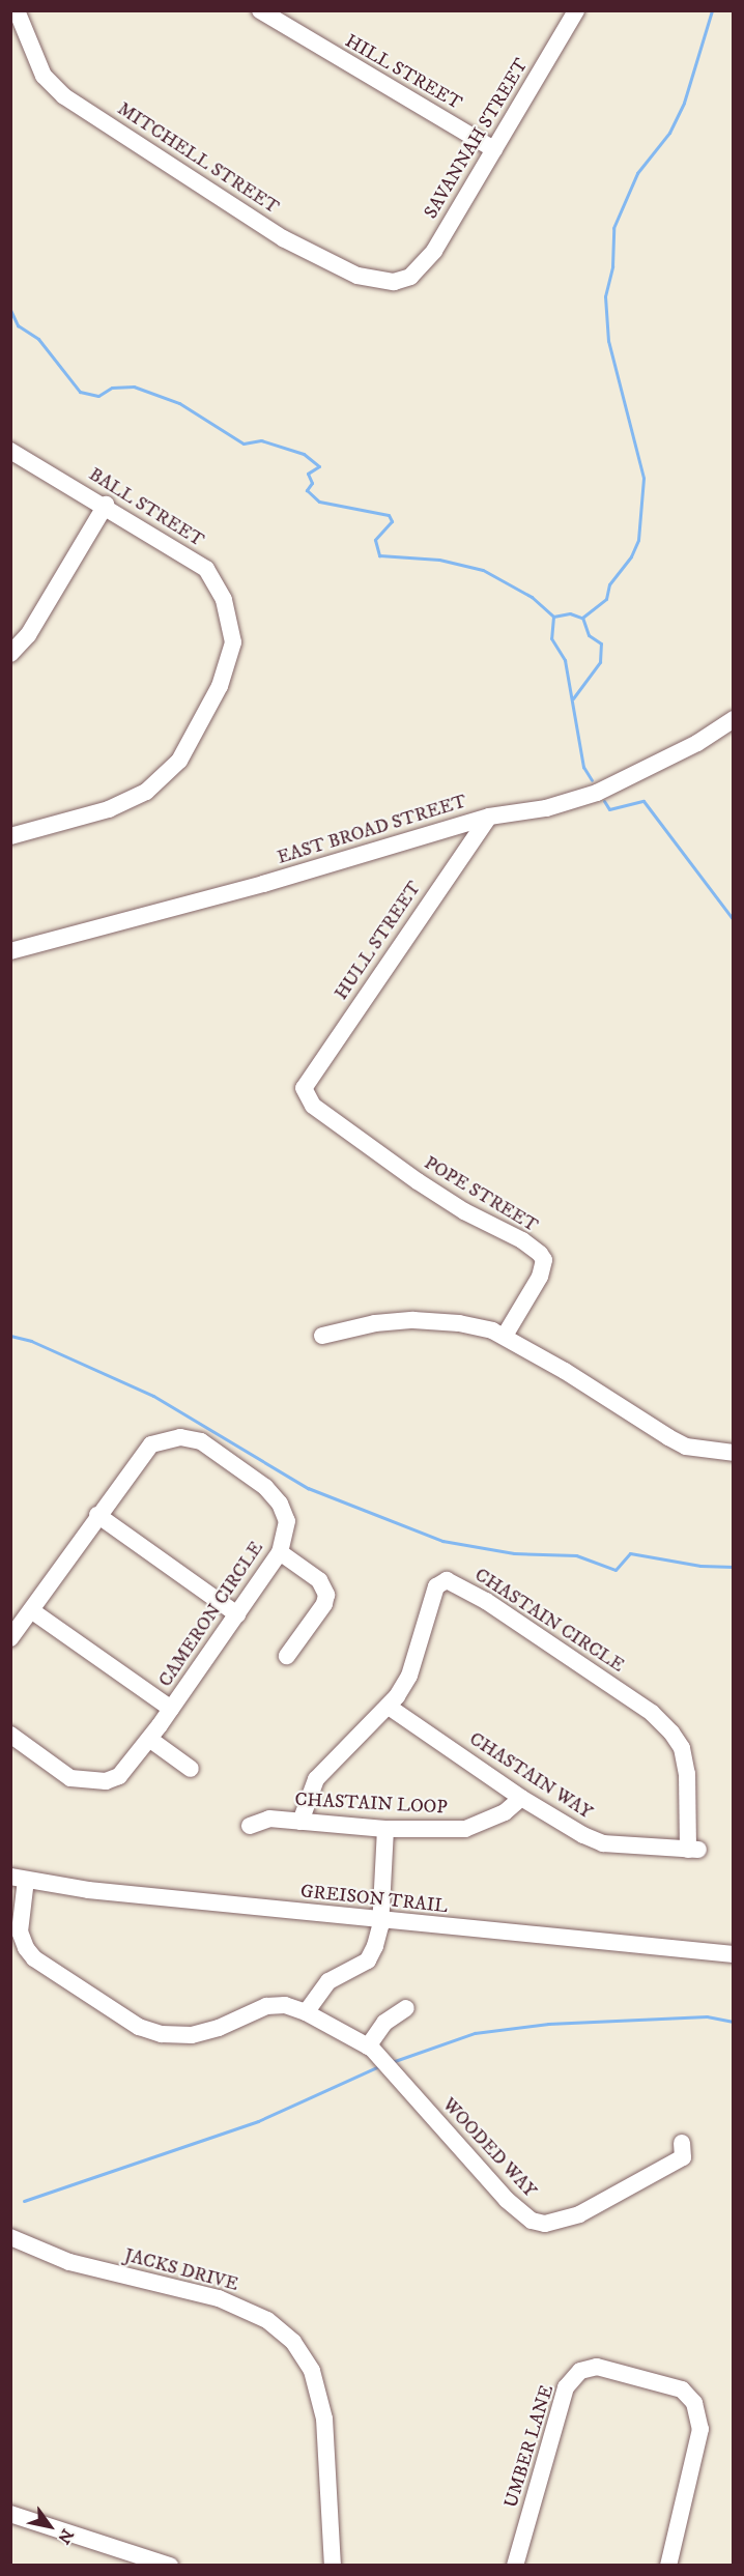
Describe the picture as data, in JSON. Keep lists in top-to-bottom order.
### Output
{
  "streets": {
    "street": [
      "HILL STREET",
      "SAVANNAH STREET",
      "MITCHELL STREET",
      "BALL STREET",
      "EAST BROAD STREET",
      "HULL STREET",
      "POPE STREET",
      "CAMERON CIRCLE",
      "CHASTAIN CIRCLE",
      "CHASTAIN WAY",
      "CHASTAIN LOOP",
      "GREISON TRAIL",
      "WOODED WAY",
      "JACKS DRIVE",
      "UMBER LANE"
    ]
  },
  "crossings": [
    ["HILL STREET", "SAVANNAH STREET"],
    ["SAVANNAH STREET", "MITCHELL STREET"],
    ["EAST BROAD STREET", "HULL STREET"],
    ["HULL STREET", "POPE STREET"],
    ["CHASTAIN CIRCLE", "CHASTAIN WAY"],
    ["CHASTAIN CIRCLE", "CHASTAIN LOOP"],
    ["CHASTAIN WAY", "CHASTAIN LOOP"],
    ["GREISON TRAIL", "WOODED WAY"]
  ],
  "north": "bottom right"
}
